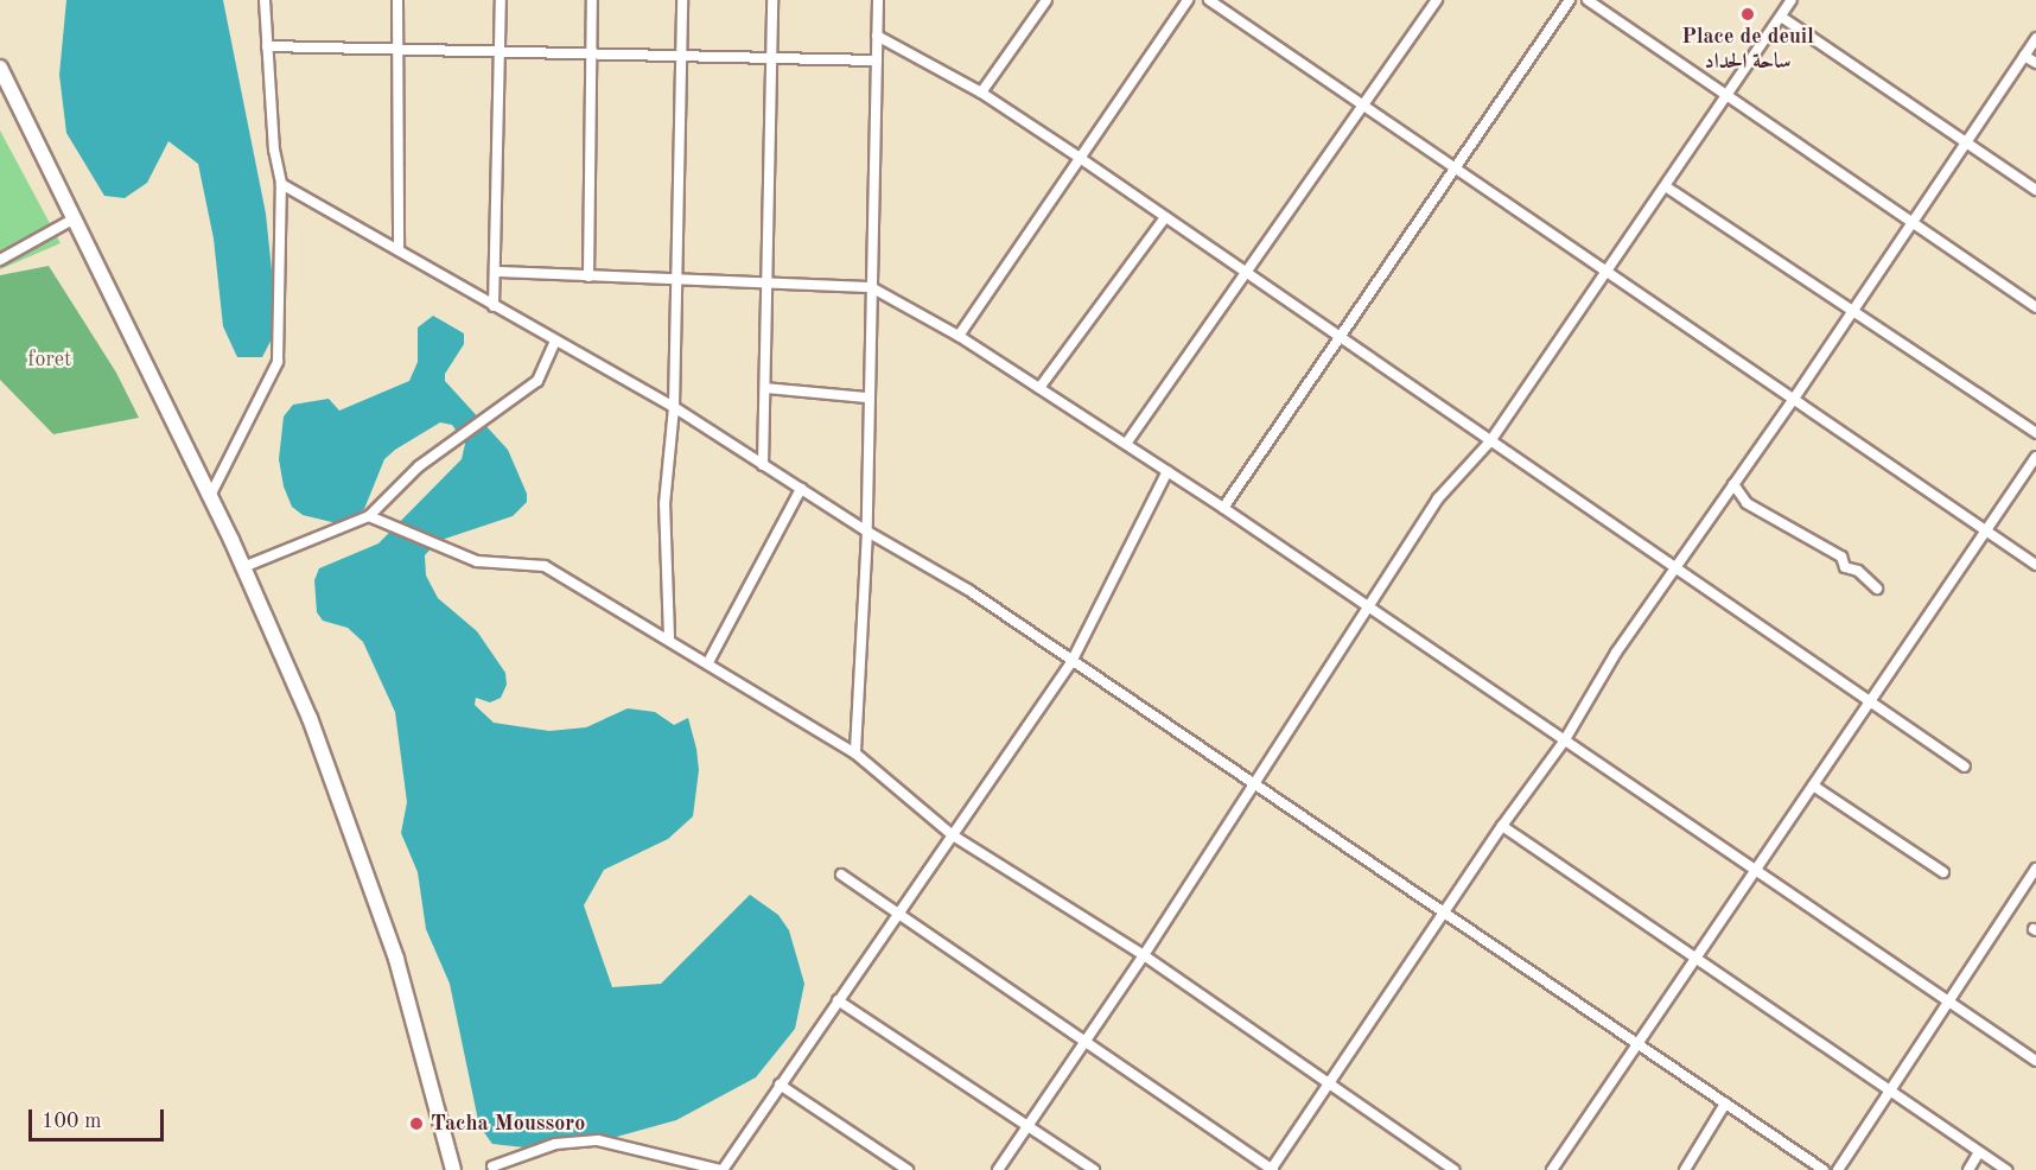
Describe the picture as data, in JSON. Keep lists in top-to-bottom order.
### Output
{
  "parks": ["foret"],
  "places": ["Place de deuil ساحة الحداد", "Tacha Moussoro"],
  "scale_bar": "100 m"
}
